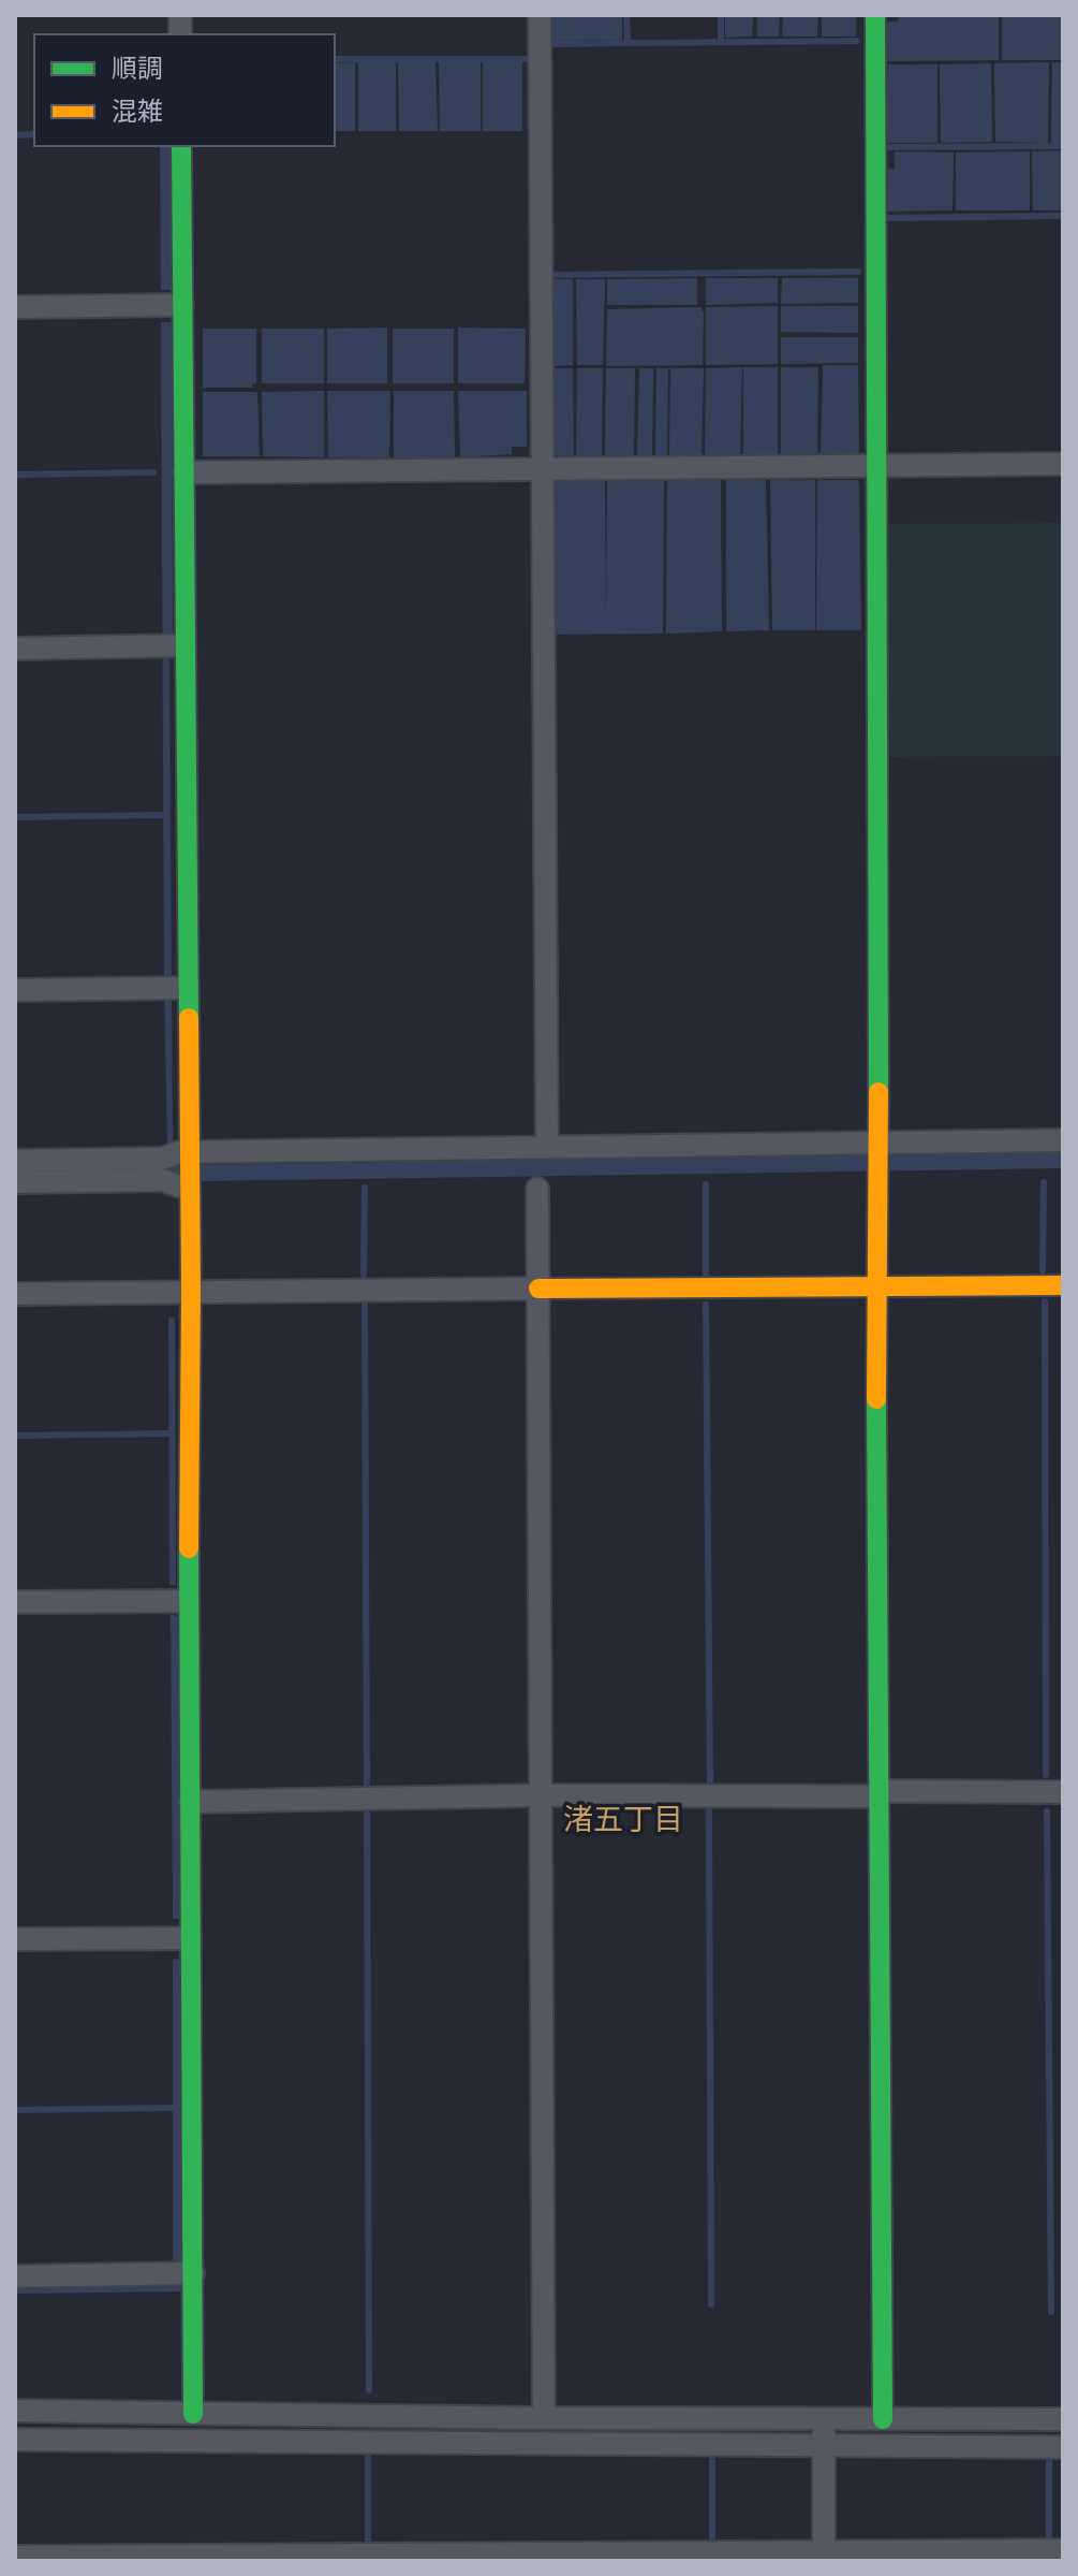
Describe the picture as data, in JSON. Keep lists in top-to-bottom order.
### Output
{
  "districts": ["渚五丁目"],
  "legend": ["順調", "混雑"]
}
